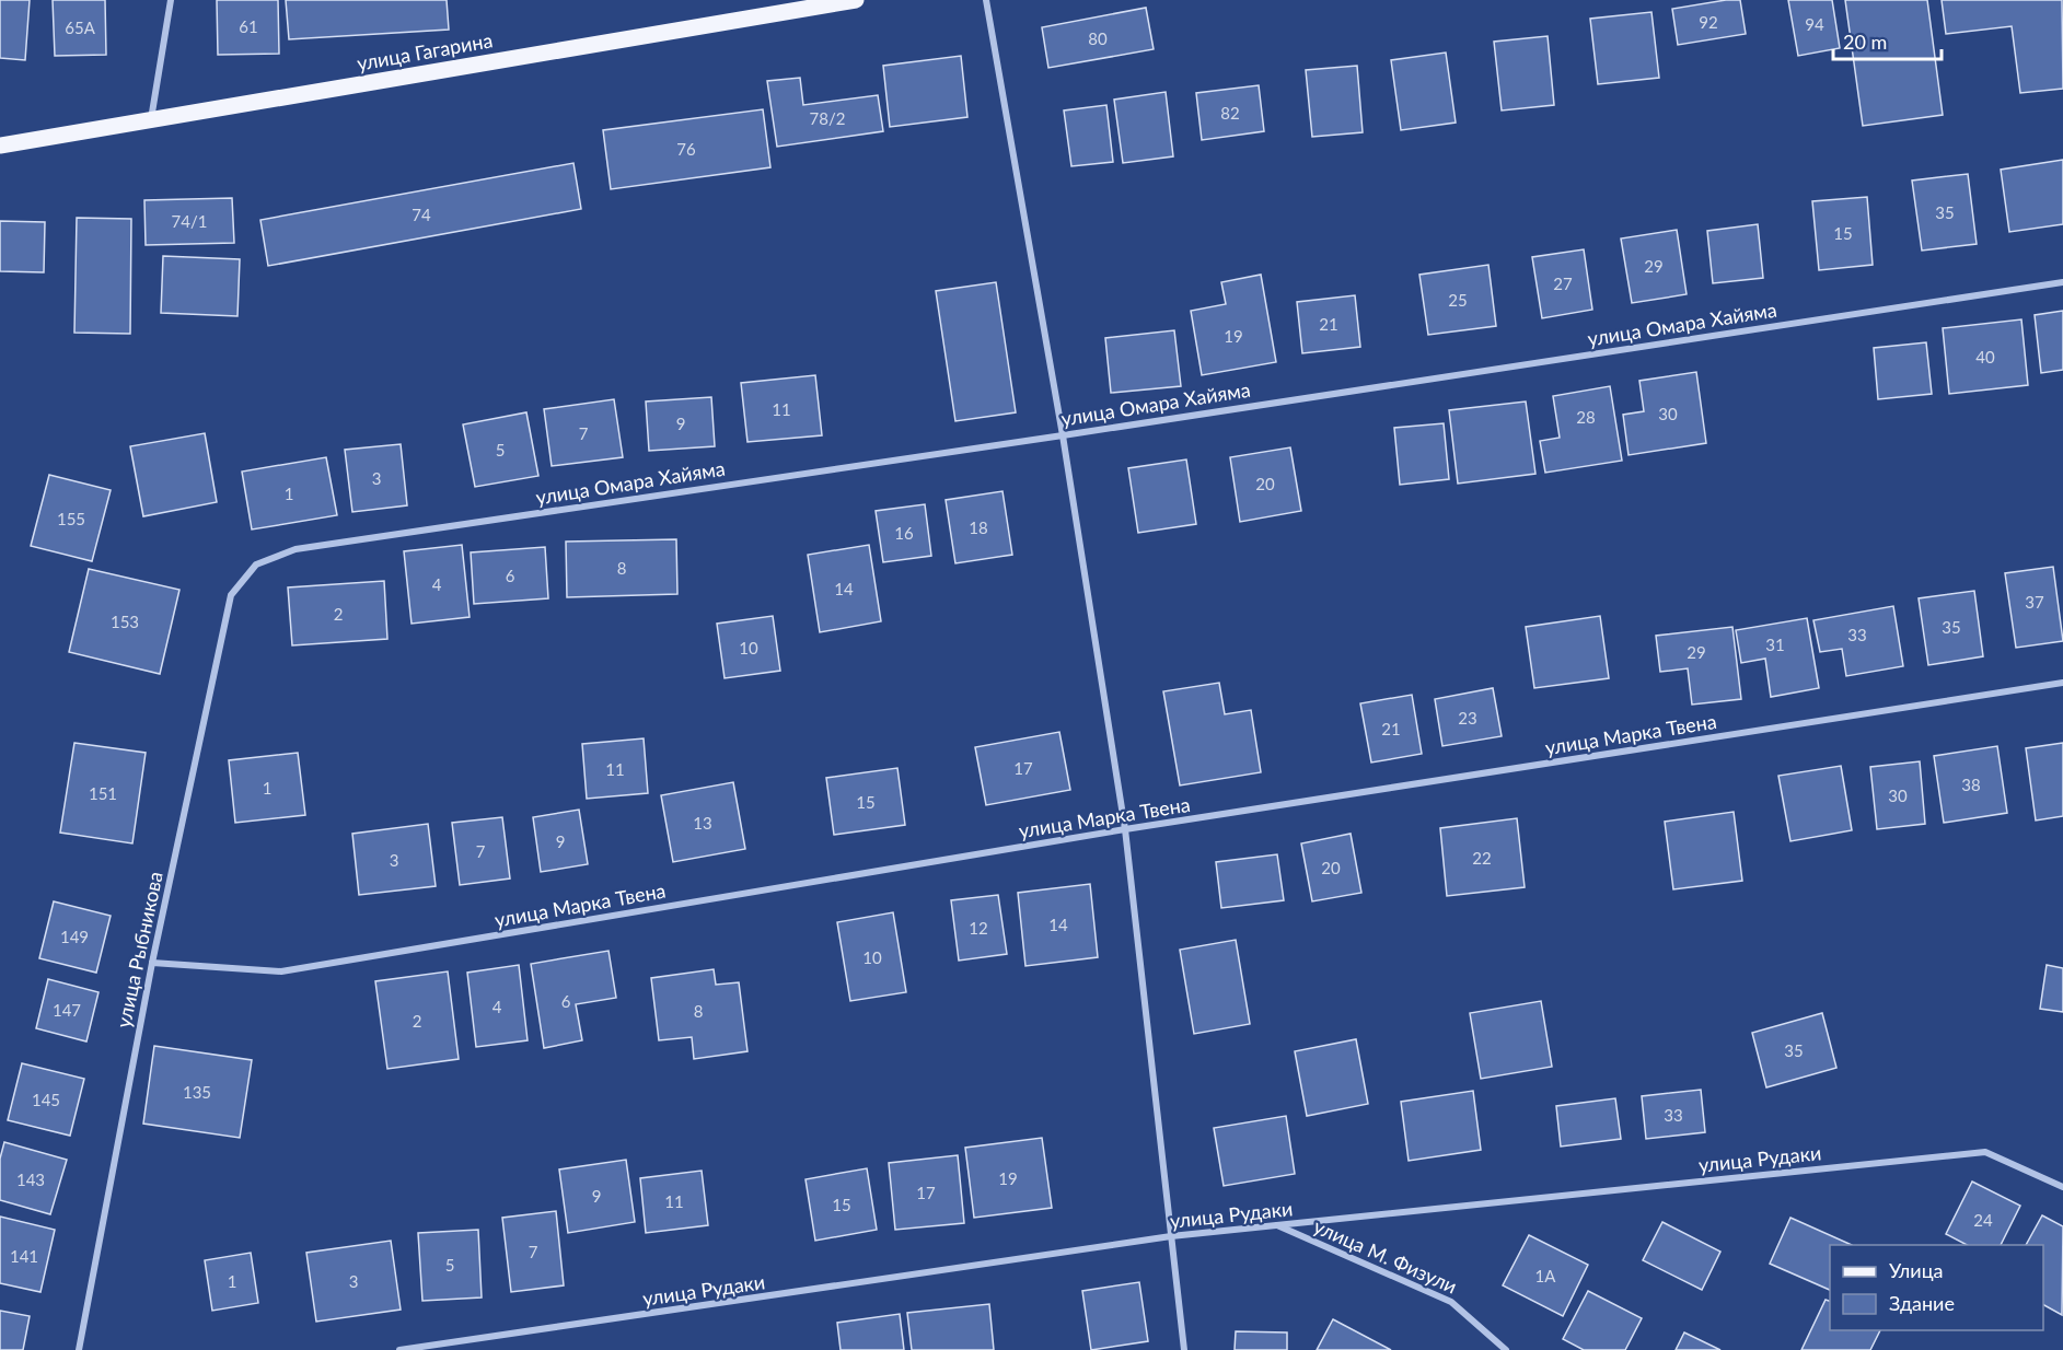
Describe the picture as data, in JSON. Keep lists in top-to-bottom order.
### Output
{
  "streets": {
    "main road": ["улица Гагарина"],
    "street": [
      "улица Омара Хайяма",
      "улица Марка Твена",
      "улица Рыбникова",
      "улица Рудаки",
      "улица М. Физули"
    ]
  },
  "crossings": [
    ["улица Омара Хайяма", "улица Рыбникова"],
    ["улица Марка Твена", "улица Рыбникова"],
    ["улица Рудаки", "улица М. Физули"]
  ],
  "house_numbers": [
    "92",
    "94",
    "61",
    "65А",
    "80",
    "82",
    "78/2",
    "76",
    "35",
    "74",
    "74/1",
    "15",
    "29",
    "27",
    "25",
    "21",
    "19",
    "40",
    "11",
    "30",
    "28",
    "9",
    "7",
    "5",
    "3",
    "20",
    "1",
    "155",
    "18",
    "16",
    "8",
    "6",
    "4",
    "14",
    "37",
    "2",
    "153",
    "35",
    "33",
    "31",
    "10",
    "29",
    "23",
    "21",
    "17",
    "11",
    "38",
    "1",
    "151",
    "30",
    "15",
    "13",
    "9",
    "7",
    "22",
    "3",
    "20",
    "14",
    "12",
    "149",
    "10",
    "6",
    "4",
    "147",
    "8",
    "2",
    "35",
    "135",
    "145",
    "33",
    "19",
    "143",
    "17",
    "9",
    "11",
    "15",
    "24",
    "7",
    "141",
    "5",
    "1А",
    "1",
    "3"
  ],
  "legend": ["Улица", "Здание"],
  "scale_bar": "20 m"
}
